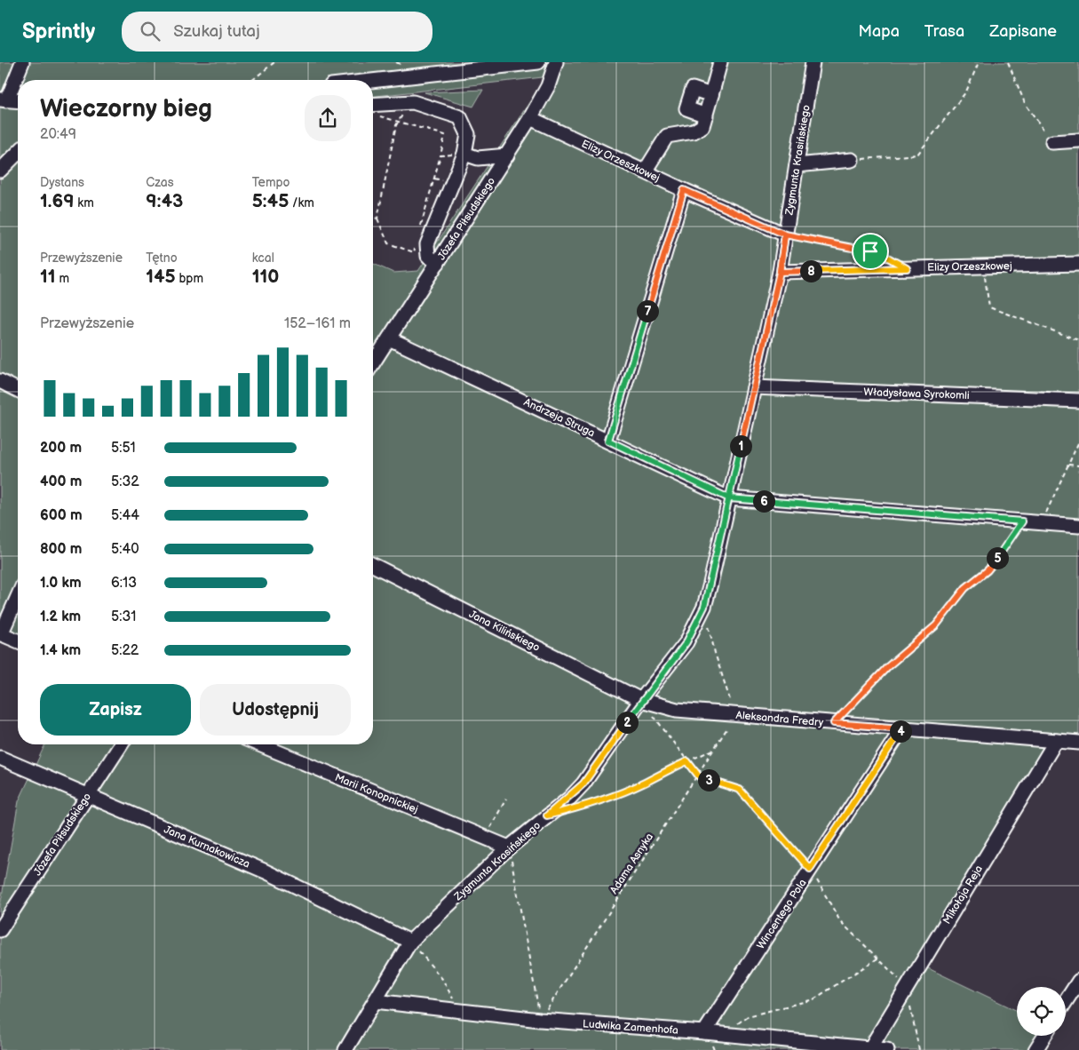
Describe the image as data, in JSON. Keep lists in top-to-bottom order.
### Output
{
  "streets": {
    "street": [
      "Zygmunta Krasińskiego",
      "Elizy Orzeszkowej",
      "Józefa Piłsudskiego",
      "Władysława Syrokomli",
      "Andrzeja Struga",
      "Jana Kilińskiego",
      "Aleksandra Fredry",
      "Marii Konopnickiej",
      "Jana Kurnakowicza",
      "Mikołaja Reja",
      "Wincentego Pola",
      "Ludwika Zamenhofa"
    ],
    "path": ["Adama Asnyka"]
  },
  "crossings": [
    ["Zygmunta Krasińskiego", "Elizy Orzeszkowej"],
    ["Zygmunta Krasińskiego", "Władysława Syrokomli"],
    ["Zygmunta Krasińskiego", "Andrzeja Struga"],
    ["Zygmunta Krasińskiego", "Jana Kilińskiego"],
    ["Zygmunta Krasińskiego", "Aleksandra Fredry"],
    ["Zygmunta Krasińskiego", "Marii Konopnickiej"],
    ["Zygmunta Krasińskiego", "Jana Kurnakowicza"],
    ["Zygmunta Krasińskiego", "Ludwika Zamenhofa"],
    ["Elizy Orzeszkowej", "Józefa Piłsudskiego"],
    ["Józefa Piłsudskiego", "Andrzeja Struga"],
    ["Józefa Piłsudskiego", "Jana Kurnakowicza"],
    ["Jana Kilińskiego", "Aleksandra Fredry"],
    ["Aleksandra Fredry", "Adama Asnyka"],
    ["Aleksandra Fredry", "Mikołaja Reja"],
    ["Aleksandra Fredry", "Wincentego Pola"],
    ["Adama Asnyka", "Ludwika Zamenhofa"],
    ["Mikołaja Reja", "Ludwika Zamenhofa"],
    ["Wincentego Pola", "Ludwika Zamenhofa"]
  ],
  "page": {
    "header": "Sprintly",
    "search": "Szukaj tutaj",
    "nav": ["Mapa", "Trasa", "Zapisane"],
    "heading": ["Wieczorny bieg", "20:49"],
    "stats": [
      ["Dystans", "1.69 km"],
      ["Czas", "9:43"],
      ["Tempo", "5:45 /km"],
      ["Przewyższenie", "11 m"],
      ["Tętno", "145 bpm"],
      ["kcal", "110"]
    ],
    "pins": [
      "8",
      "7",
      "1",
      "6",
      "5",
      "2",
      "4",
      "3"
    ],
    "chart": ["Przewyższenie", "152–161 m"],
    "list": [
      {
        "name": "200 m",
        "note": "5:51"
      },
      {
        "name": "400 m",
        "note": "5:32"
      },
      {
        "name": "600 m",
        "note": "5:44"
      },
      {
        "name": "800 m",
        "note": "5:40"
      },
      {
        "name": "1.0 km",
        "note": "6:13"
      },
      {
        "name": "1.2 km",
        "note": "5:31"
      },
      {
        "name": "1.4 km",
        "note": "5:22"
      }
    ],
    "buttons": ["Zapisz", "Udostępnij"]
  }
}
